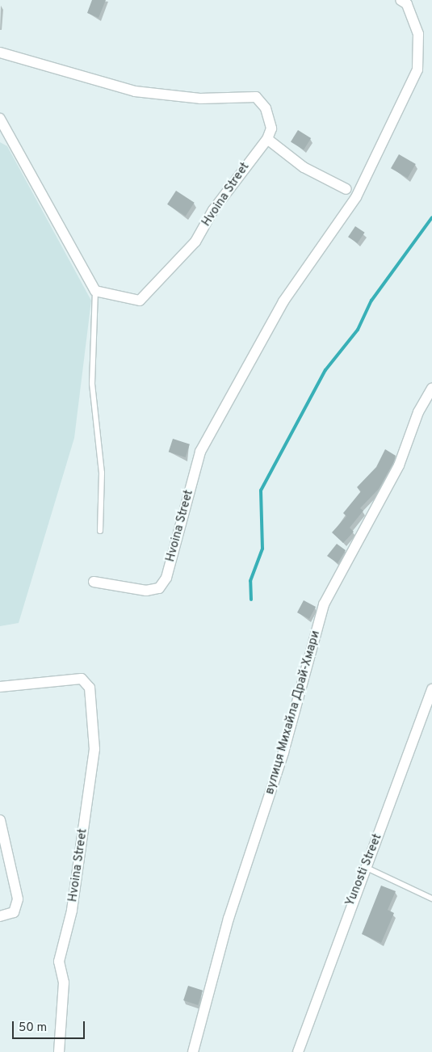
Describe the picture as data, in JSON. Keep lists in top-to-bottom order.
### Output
{
  "streets": {
    "street": ["Hvoina Street", "вулиця Михайла Драй-Хмари", "Yunosti Street"]
  },
  "scale_bar": "50 m"
}
